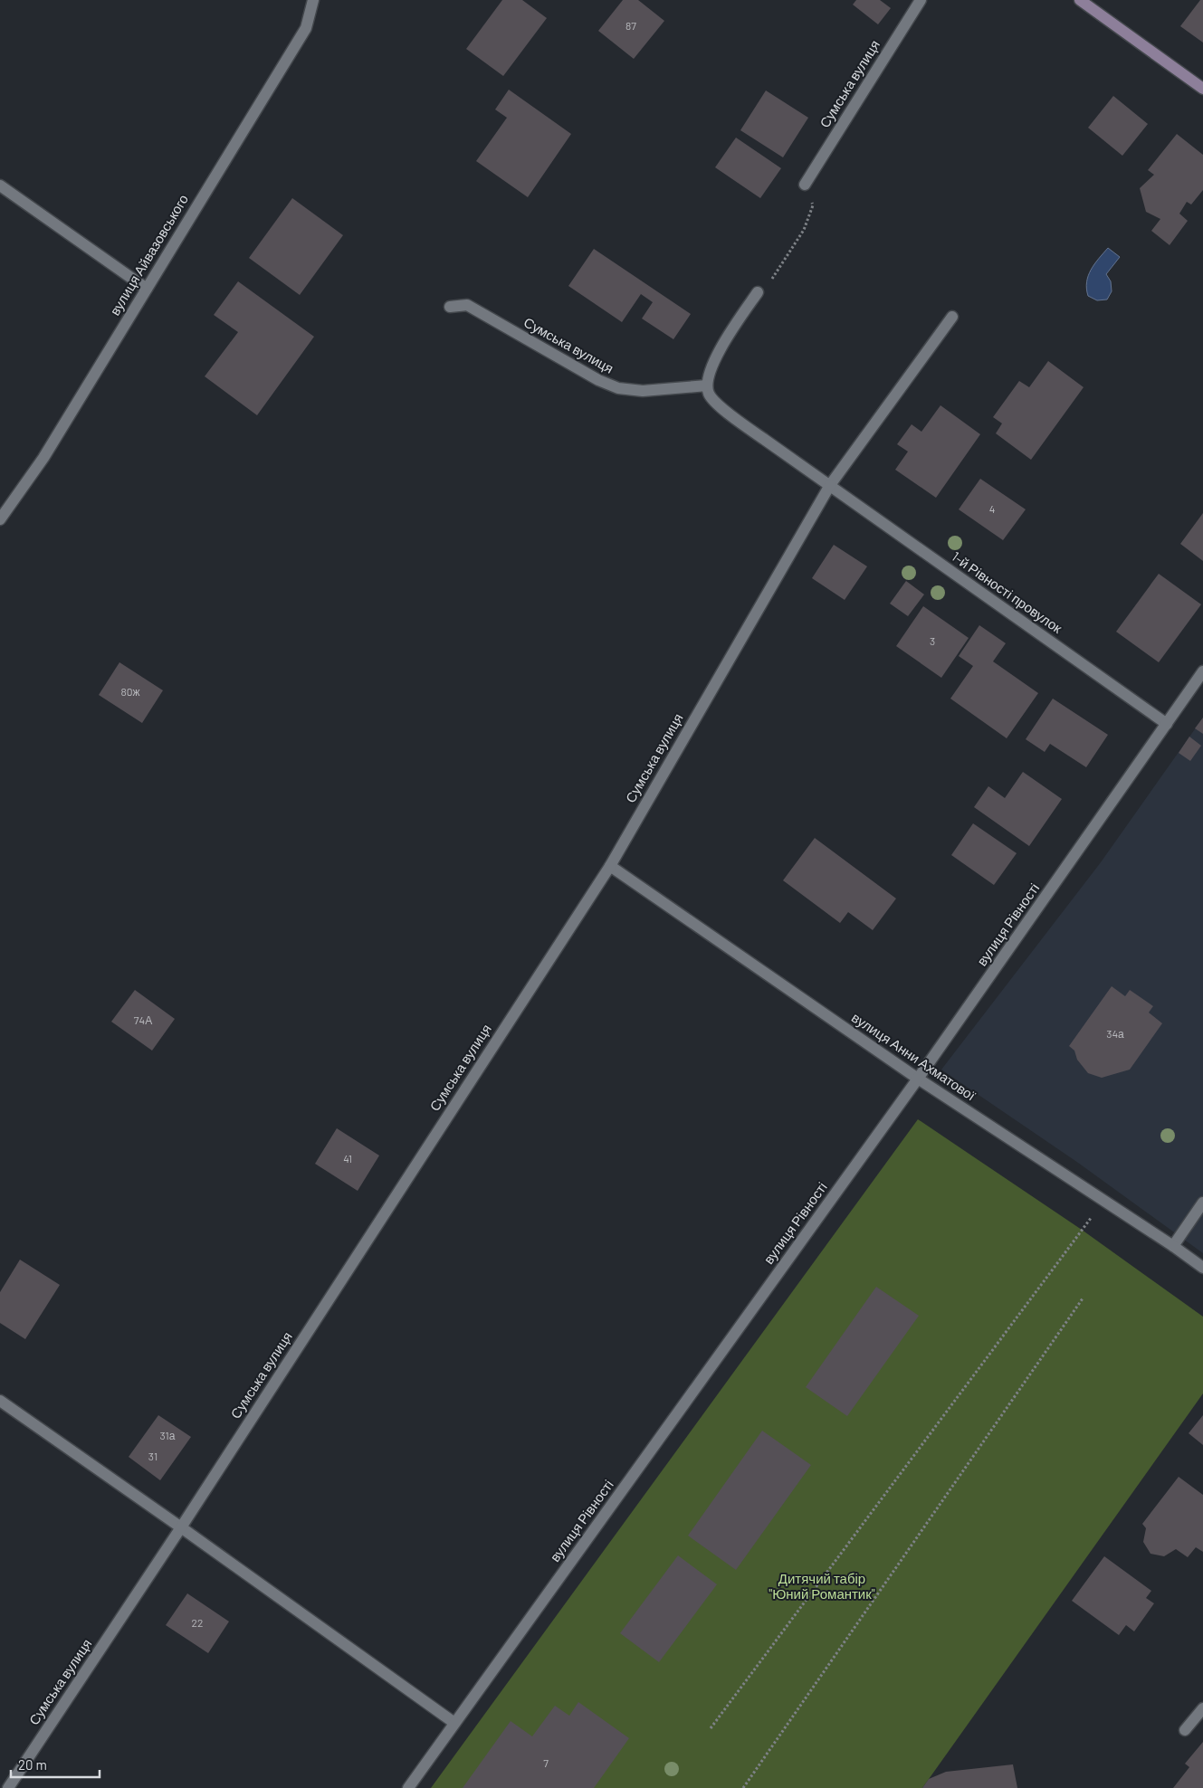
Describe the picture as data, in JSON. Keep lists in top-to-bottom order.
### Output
{
  "streets": {
    "street": [
      "Сумська вулиця",
      "вулиця Айвазовського",
      "1-й Рівності провулок",
      "вулиця Рівності",
      "вулиця Анни Ахматової"
    ]
  },
  "crossings": [
    ["Сумська вулиця", "1-й Рівності провулок"],
    ["Сумська вулиця", "вулиця Анни Ахматової"],
    ["1-й Рівності провулок", "вулиця Рівності"],
    ["вулиця Рівності", "вулиця Анни Ахматової"]
  ],
  "parks": ["Дитячий табір \"Юний Романтик\""],
  "house_numbers": [
    "87",
    "4",
    "3",
    "80ж",
    "74А",
    "34а",
    "41",
    "31а",
    "31",
    "22",
    "7"
  ],
  "scale_bar": "20 m"
}
